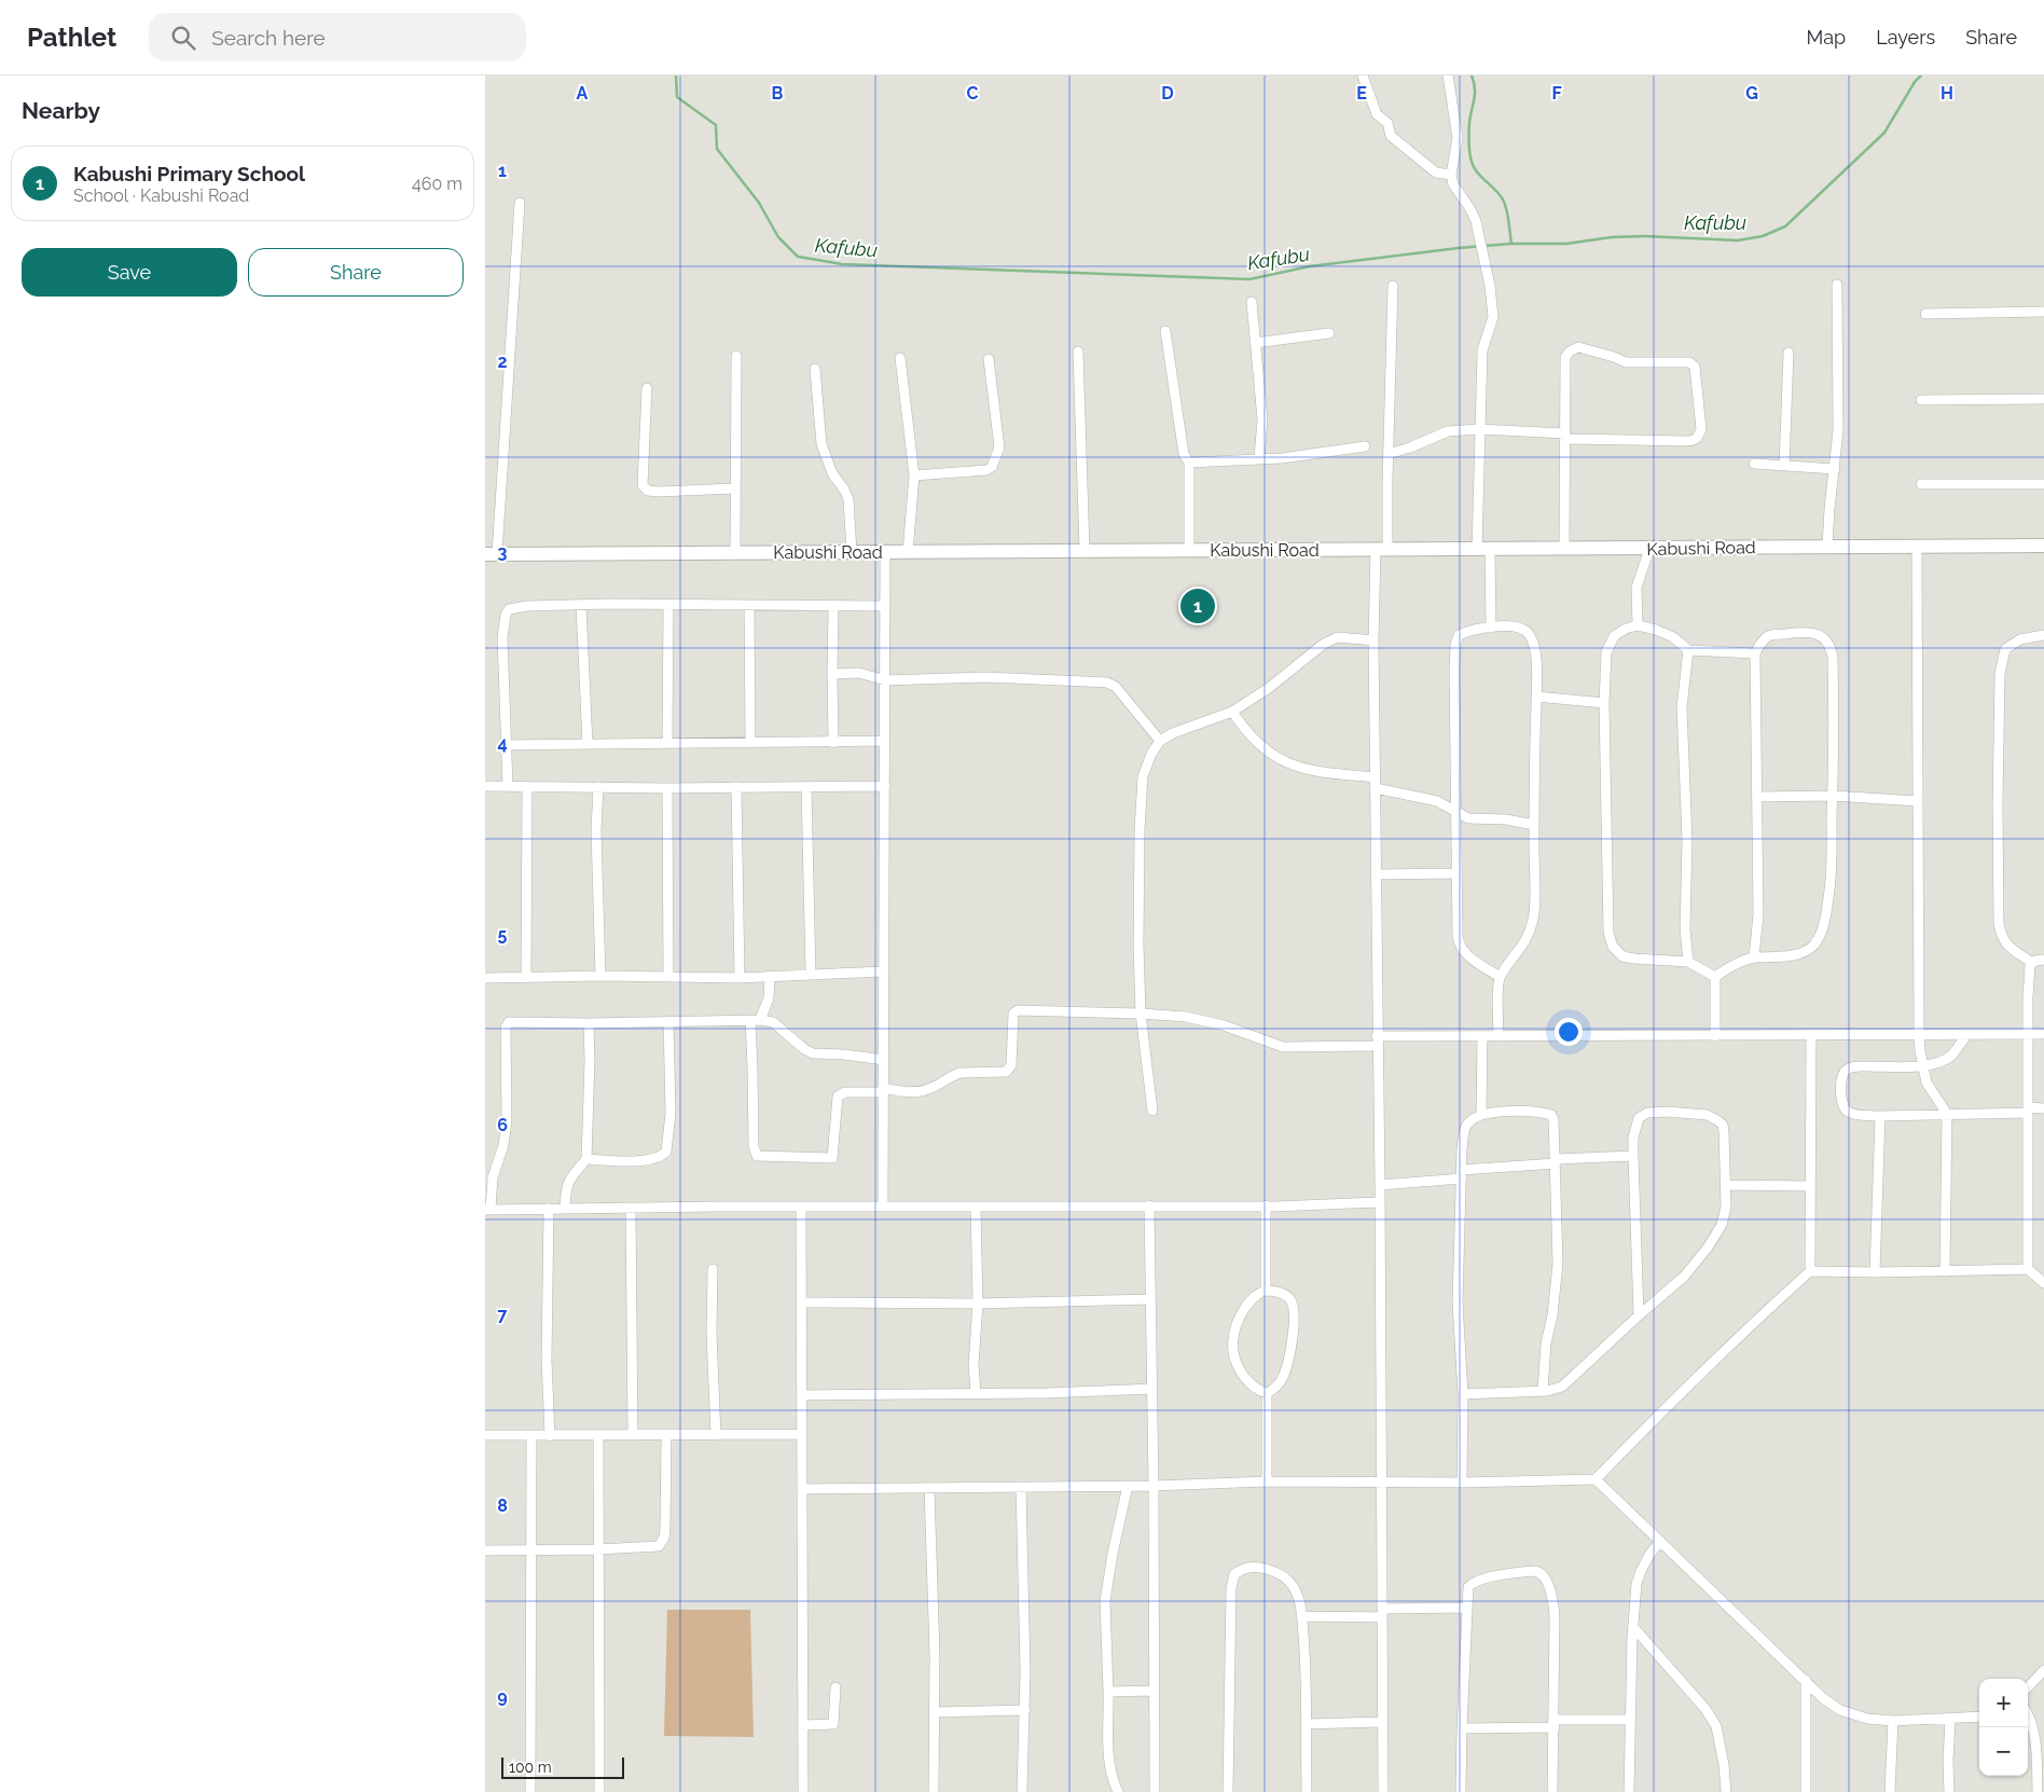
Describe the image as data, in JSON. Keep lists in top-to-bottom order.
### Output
{
  "streets": {
    "main road": ["Kabushi Road"]
  },
  "water": ["Kafubu"],
  "scale_bar": "100 m",
  "page": {
    "header": "Pathlet",
    "search": "Search here",
    "nav": ["Map", "Layers", "Share"],
    "heading": "Nearby",
    "list": [
      {
        "mark": "1",
        "name": "Kabushi Primary School",
        "note": "School · Kabushi Road",
        "value": "460 m"
      }
    ],
    "buttons": ["Save", "Share"],
    "pins": "1",
    "map_buttons": ["+", "−"],
    "scale": "100 m"
  },
  "grid": {
    "columns": [
      "A",
      "B",
      "C",
      "D",
      "E",
      "F",
      "G",
      "H"
    ],
    "rows": [
      "1",
      "2",
      "3",
      "4",
      "5",
      "6",
      "7",
      "8",
      "9"
    ]
  }
}
